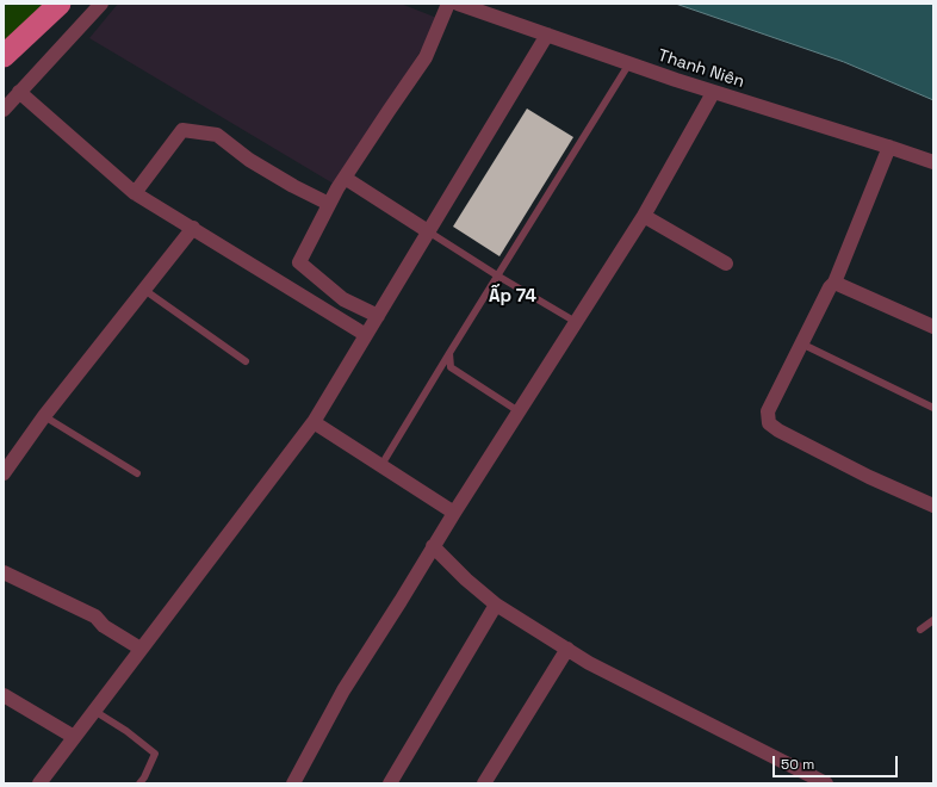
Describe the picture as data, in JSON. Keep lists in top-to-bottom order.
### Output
{
  "streets": {
    "street": ["Thanh Niên"]
  },
  "districts": ["Ấp 74"],
  "scale_bar": "50 m"
}
